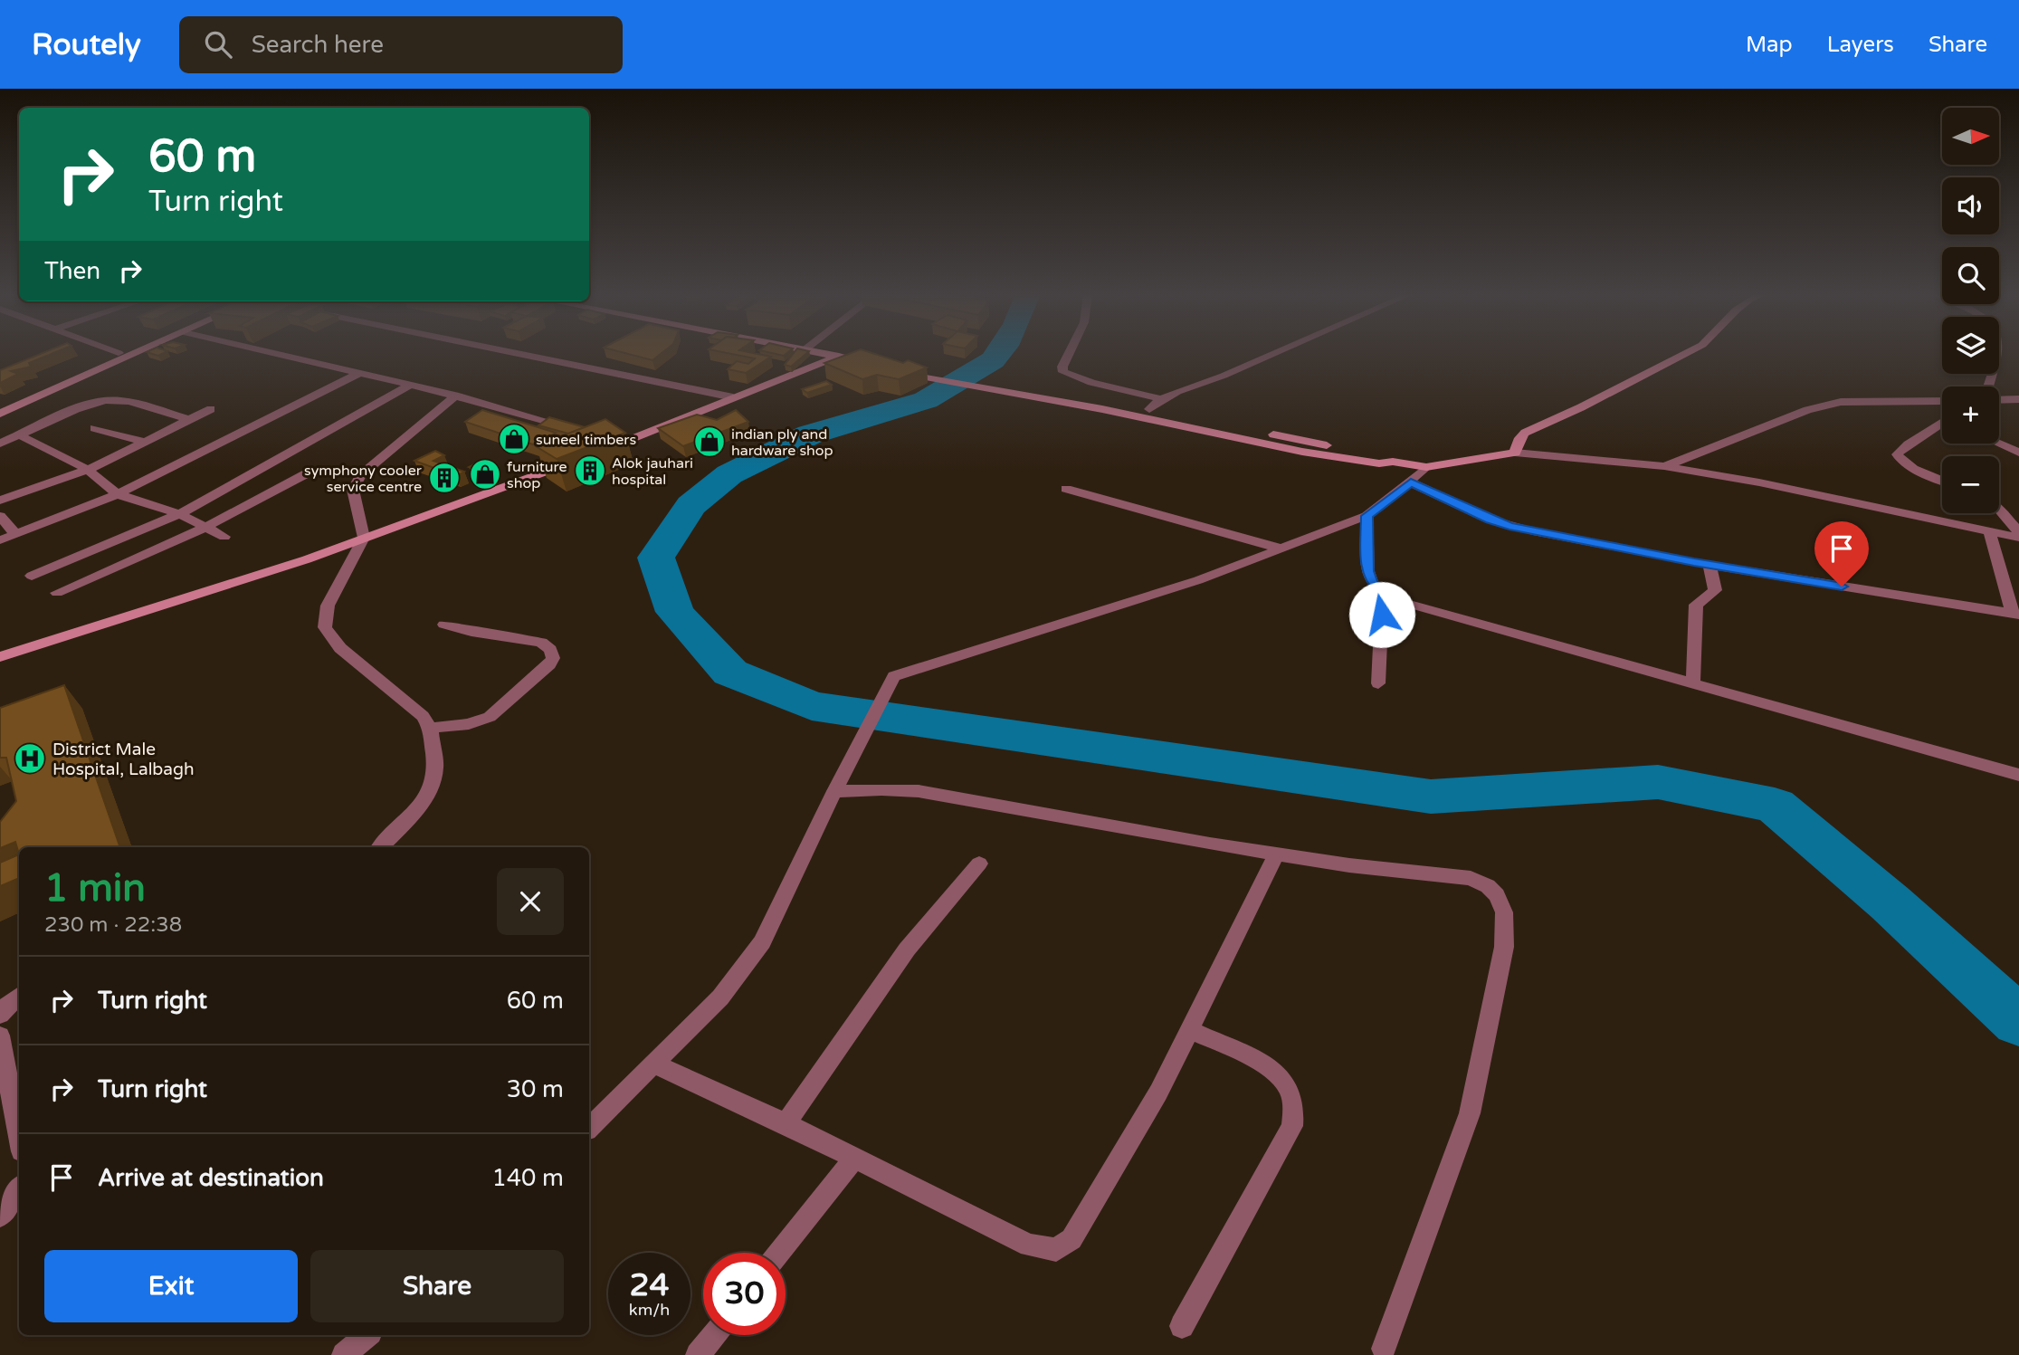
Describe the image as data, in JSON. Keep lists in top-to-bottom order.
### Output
{
  "places": {
    "shop": ["suneel timbers", "indian ply and hardware shop", "furniture shop"],
    "building": ["Alok jauhari hospital", "symphony cooler service centre"],
    "hospital": ["District Male Hospital, Lalbagh"]
  },
  "north": "right",
  "page": {
    "header": "Routely",
    "search": "Search here",
    "nav": ["Map", "Layers", "Share"],
    "map_buttons": ["+", "−"],
    "turn": ["60 m", "Turn right"],
    "then": "Then",
    "heading": ["1 min", "230 m · 22:38"],
    "list": [
      {
        "name": "Turn right",
        "value": "60 m"
      },
      {
        "name": "Turn right",
        "value": "30 m"
      },
      {
        "name": "Arrive at destination",
        "value": "140 m"
      }
    ],
    "buttons": ["Exit", "Share"],
    "speed": "24 km/h",
    "limit": "30"
  }
}
